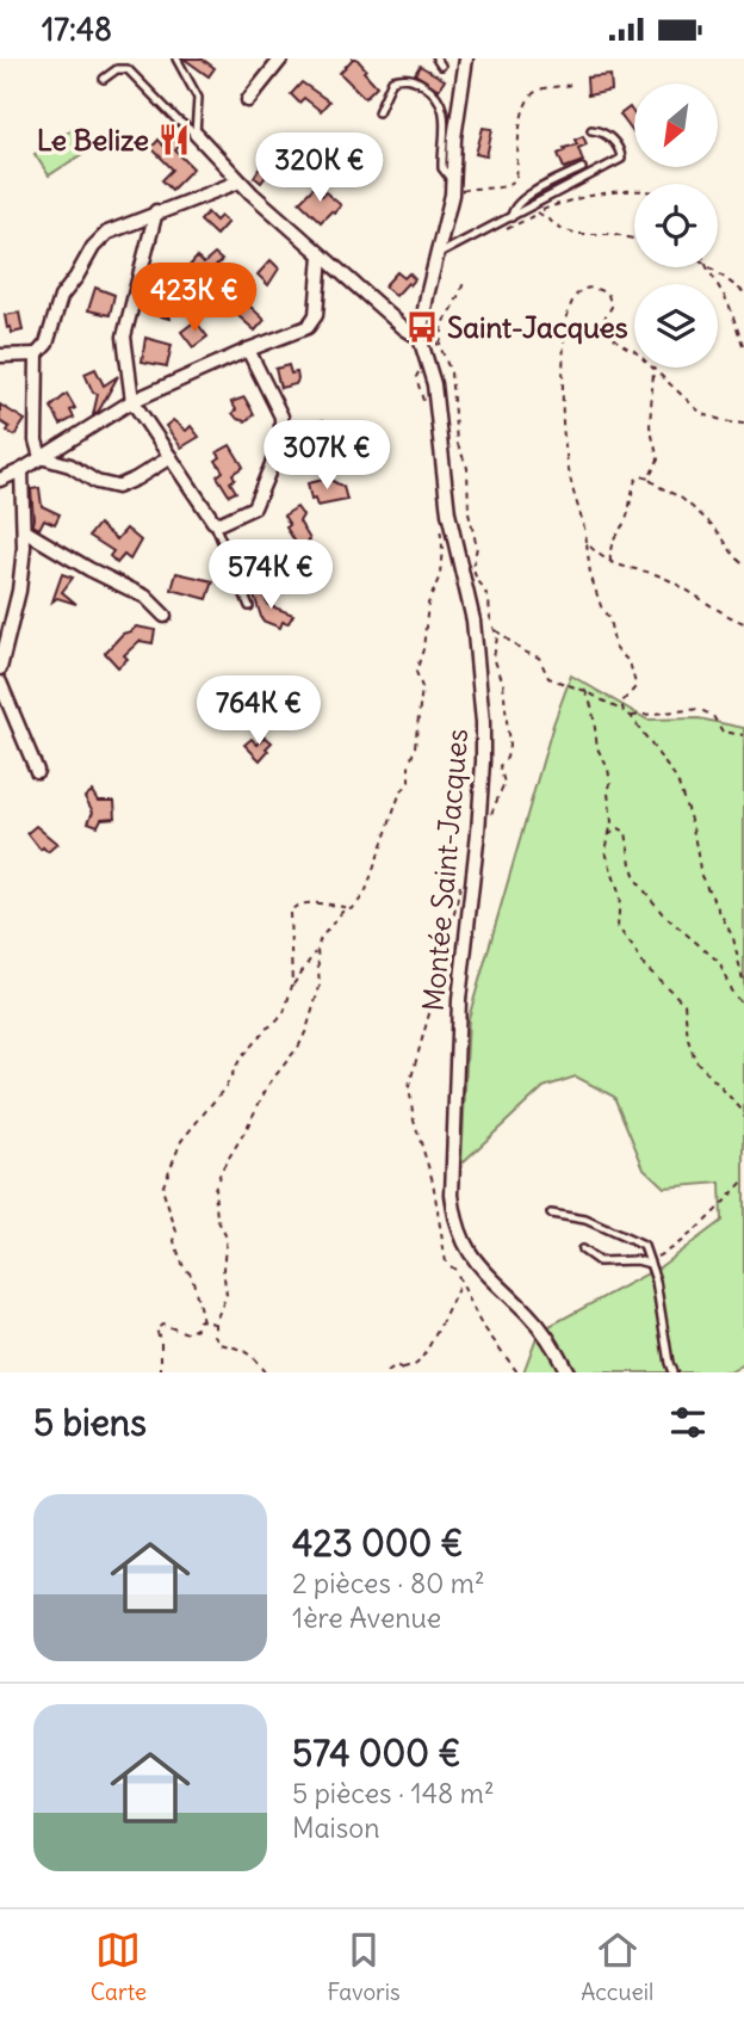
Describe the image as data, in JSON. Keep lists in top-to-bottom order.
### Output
{
  "streets": {
    "street": ["Montée Saint-Jacques"]
  },
  "places": {
    "restaurant": ["Le Belize"],
    "bus stop": ["Saint-Jacques"]
  },
  "north": "bottom left",
  "page": {
    "status": "17:48",
    "price": [
      "320K €",
      "423K €",
      "307K €",
      "574K €",
      "764K €"
    ],
    "heading": "5 biens",
    "list": [
      {
        "name": "423 000 €",
        "note": "2 pièces · 80 m² · 1ère Avenue"
      },
      {
        "name": "574 000 €",
        "note": "5 pièces · 148 m² · Maison"
      }
    ],
    "tabs": ["Carte", "Favoris", "Accueil"]
  }
}
